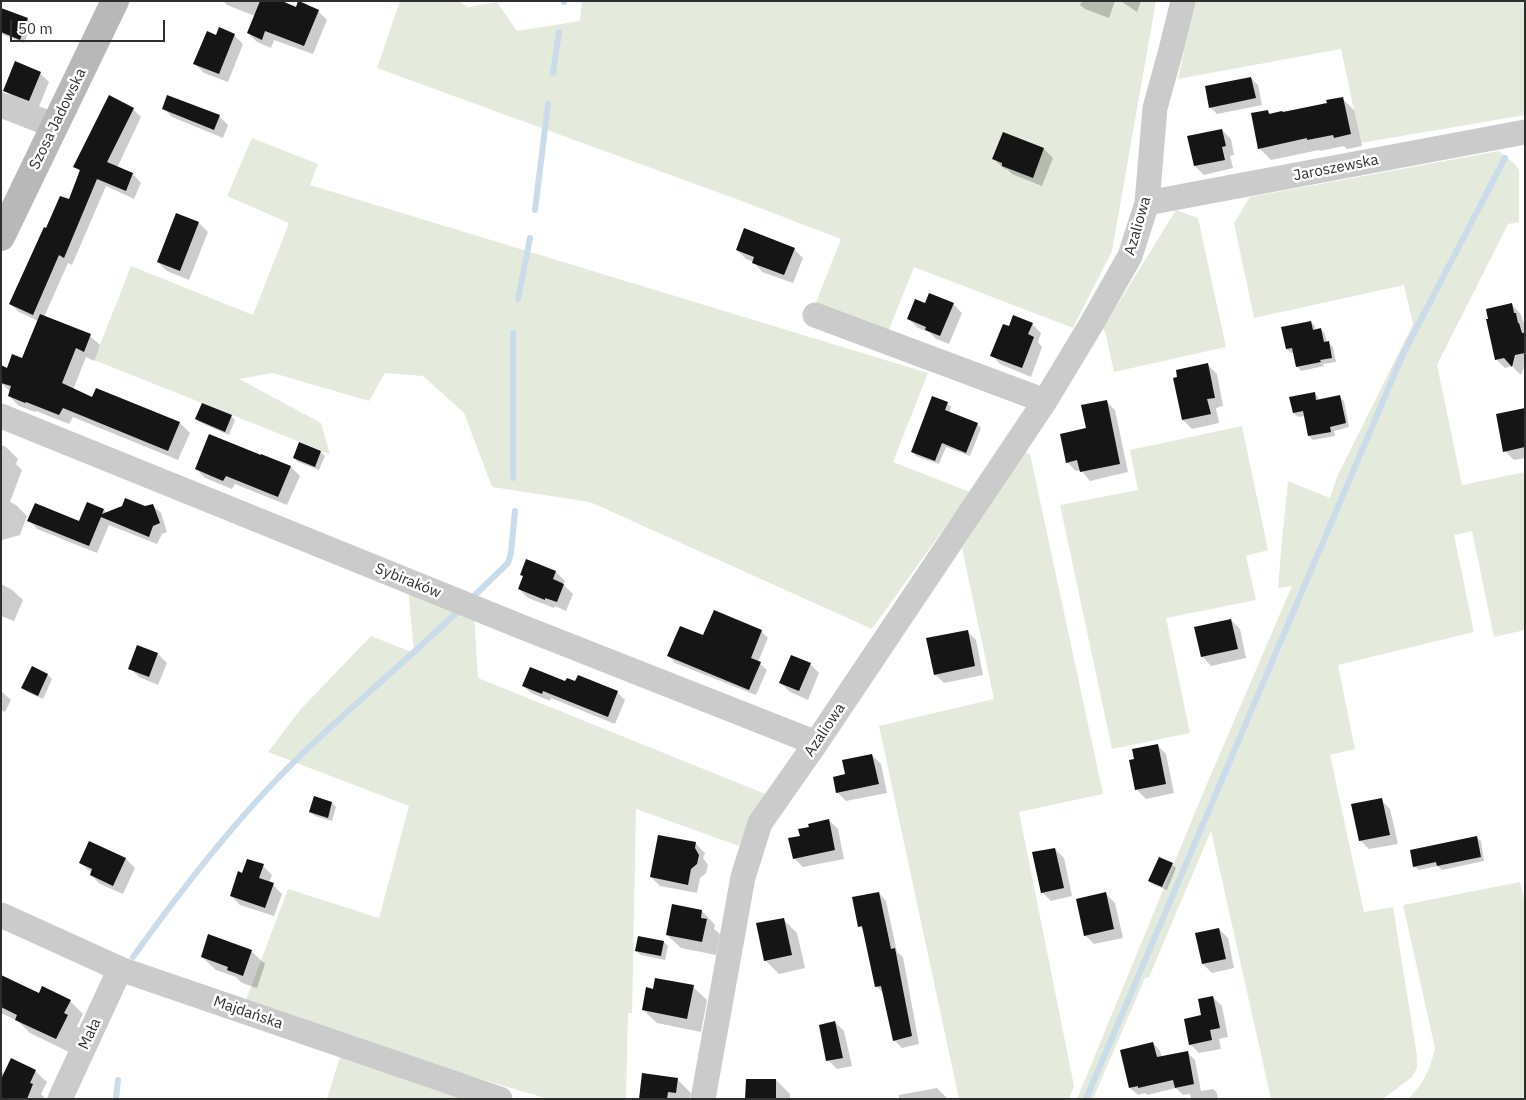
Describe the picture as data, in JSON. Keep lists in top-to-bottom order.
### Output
{
  "streets": {
    "main road": ["Szosa Jadowska"],
    "street": [
      "Jaroszewska",
      "Azaliowa",
      "Sybiraków",
      "Majdańska",
      "Mała"
    ]
  },
  "crossings": [
    ["Jaroszewska", "Azaliowa"],
    ["Azaliowa", "Sybiraków"],
    ["Majdańska", "Mała"]
  ],
  "scale_bar": "50 m"
}
